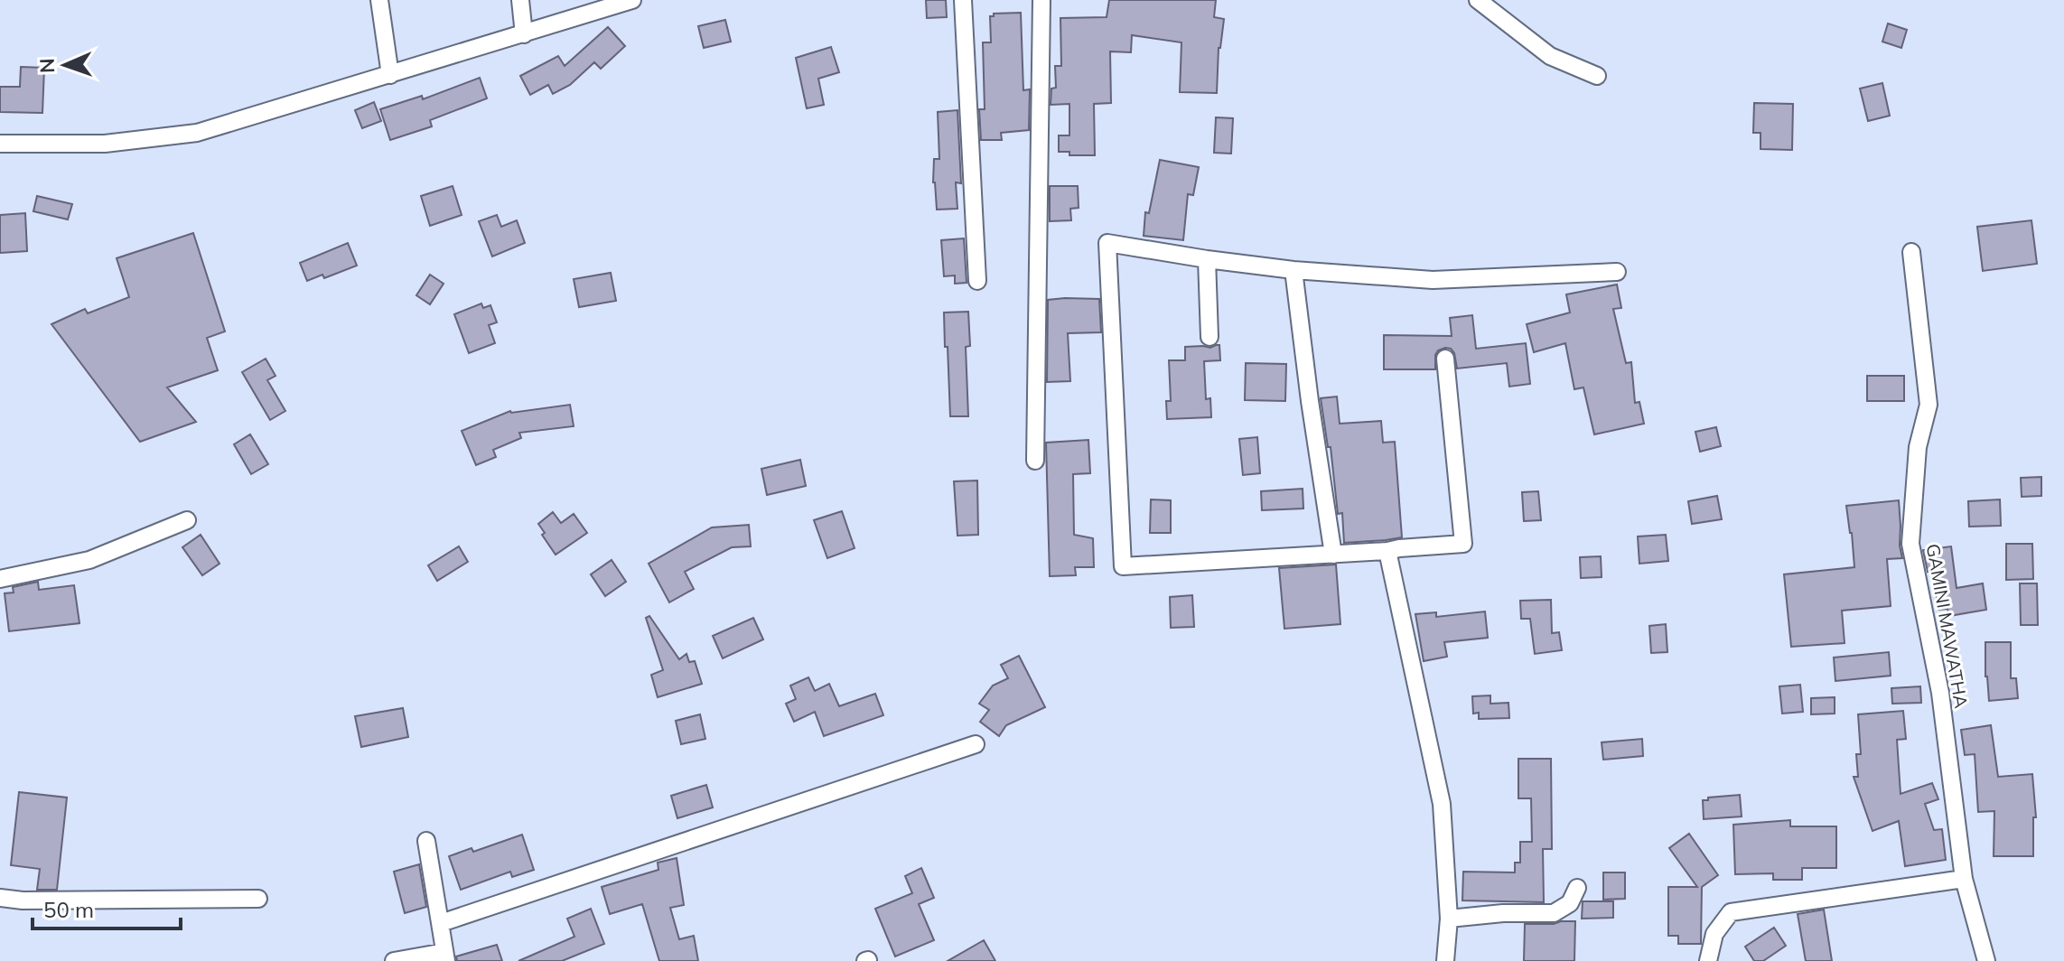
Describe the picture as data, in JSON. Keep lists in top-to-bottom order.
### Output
{
  "streets": {
    "street": ["GAMINI MAWATHA"]
  },
  "scale_bar": "50 m",
  "north": "left"
}
